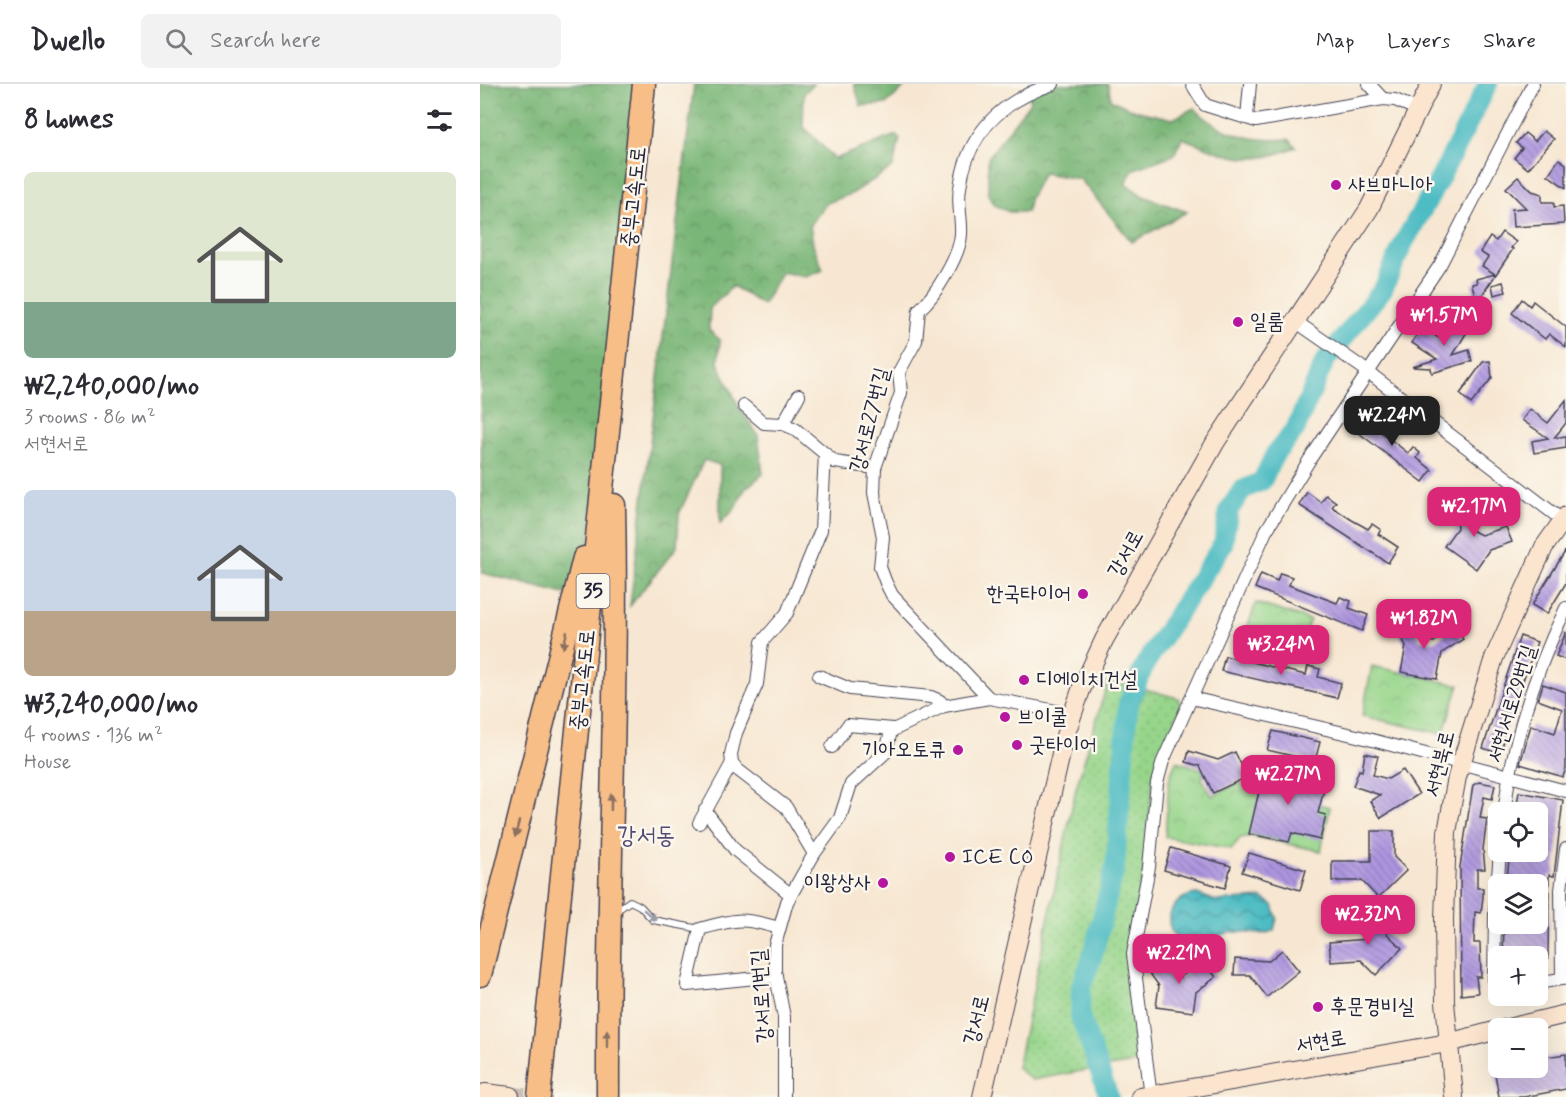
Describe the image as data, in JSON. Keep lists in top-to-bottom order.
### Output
{
  "streets": {
    "highway": ["중부고속도로", "35"],
    "street": [
      "강서로27번길",
      "강서로",
      "서현서로29번길",
      "서현북로",
      "강서로1번길",
      "서현로"
    ]
  },
  "crossings": [
    ["서현북로", "서현로"]
  ],
  "districts": ["강서동"],
  "places": [
    "샤브마니아",
    "일룸",
    "한국타이어",
    "디에이치건설",
    "브이쿨",
    "굿타이어",
    "기아오토큐",
    "ICE CO",
    "이왕상사",
    "후문경비실"
  ],
  "page": {
    "header": "Dwello",
    "search": "Search here",
    "nav": ["Map", "Layers", "Share"],
    "heading": "8 homes",
    "list": [
      {
        "name": "₩2,240,000/mo",
        "note": "3 rooms · 86 m² · 서현서로"
      },
      {
        "name": "₩3,240,000/mo",
        "note": "4 rooms · 136 m² · House"
      }
    ],
    "price": [
      "₩1.57M",
      "₩2.24M",
      "₩2.17M",
      "₩1.82M",
      "₩3.24M",
      "₩2.27M",
      "₩2.32M",
      "₩2.21M"
    ],
    "map_buttons": ["+", "−"]
  }
}
